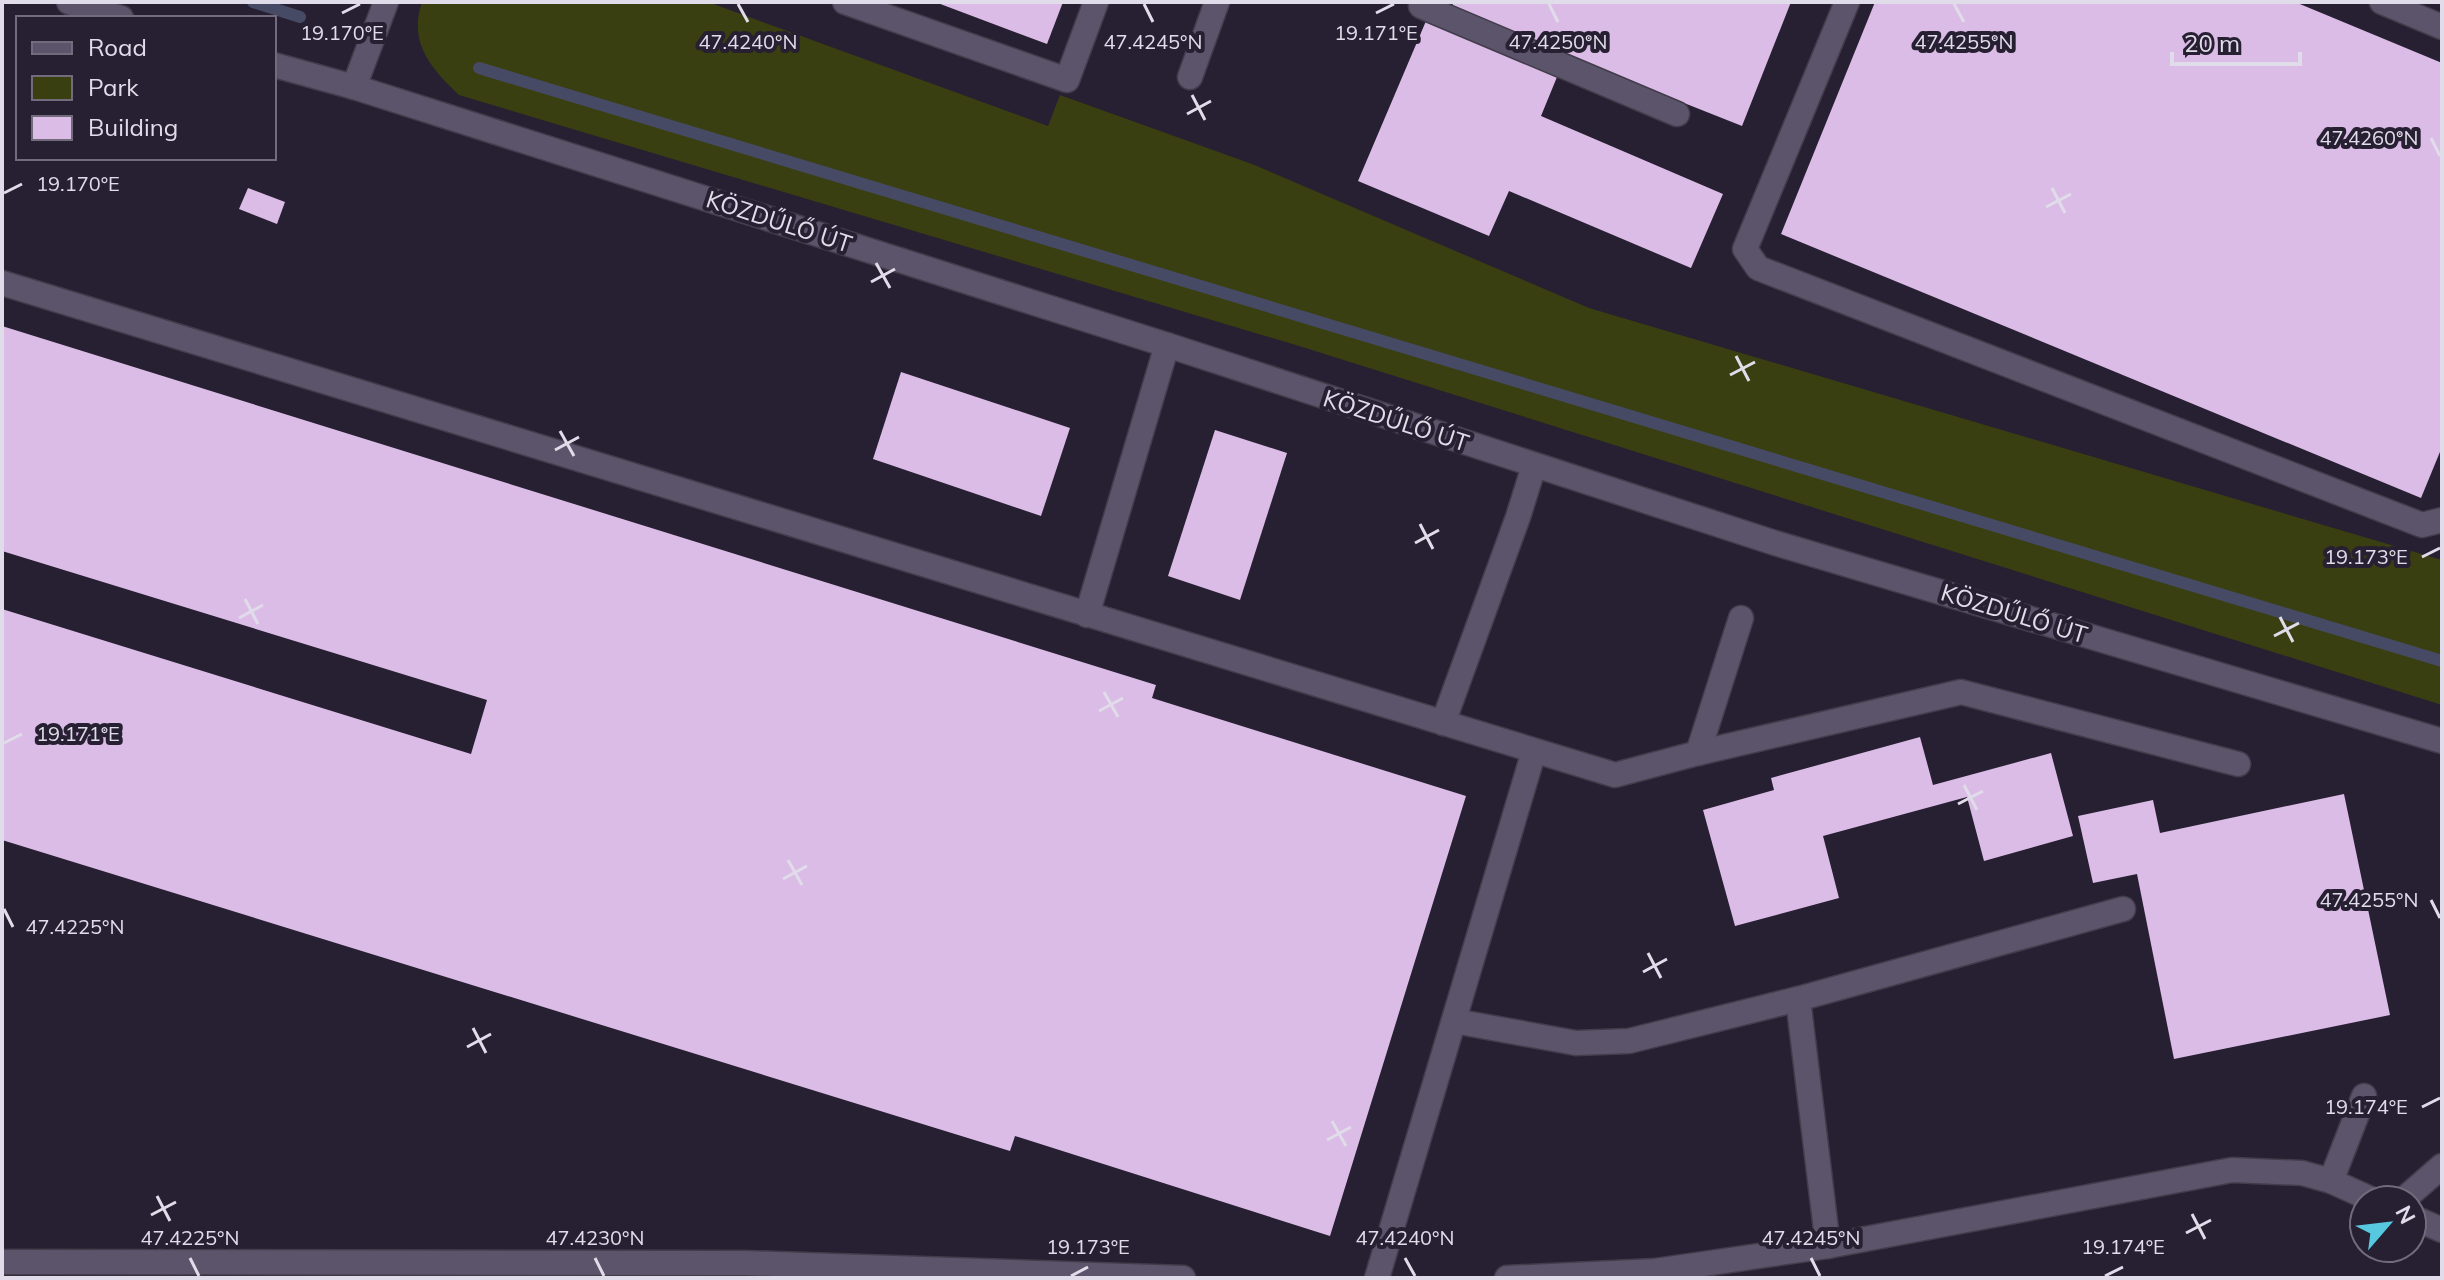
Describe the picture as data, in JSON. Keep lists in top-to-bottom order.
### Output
{
  "streets": {
    "street": ["KÖZDŰLŐ ÚT"]
  },
  "legend": ["Road", "Park", "Building"],
  "scale_bar": "20 m",
  "north": "top right",
  "coordinates": [
    "19.170°E",
    "19.171°E",
    "47.4240°N",
    "47.4245°N",
    "47.4250°N",
    "47.4255°N",
    "47.4260°N",
    "19.173°E",
    "47.4225°N",
    "19.174°E",
    "47.4230°N"
  ]
}
